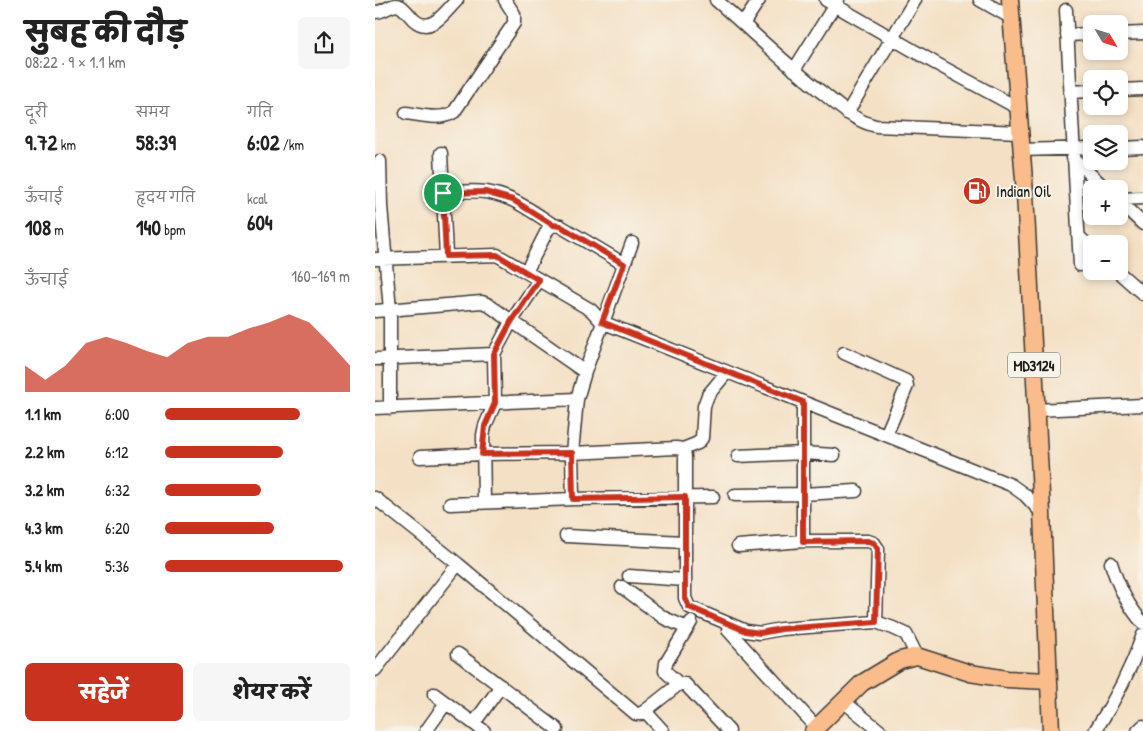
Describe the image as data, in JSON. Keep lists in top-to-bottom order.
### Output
{
  "streets": {
    "main road": ["MD3124"]
  },
  "places": {
    "fuel station": ["Indian Oil"]
  },
  "north": "bottom right",
  "page": {
    "heading": ["सुबह की दौड़", "08:22 · 9 × 1.1 km"],
    "map_buttons": ["+", "−"],
    "stats": [
      ["दूरी", "9.72 km"],
      ["समय", "58:39"],
      ["गति", "6:02 /km"],
      ["ऊँचाई", "108 m"],
      ["हृदय गति", "140 bpm"],
      ["kcal", "604"]
    ],
    "chart": ["ऊँचाई", "160–169 m"],
    "list": [
      {
        "name": "1.1 km",
        "note": "6:00"
      },
      {
        "name": "2.2 km",
        "note": "6:12"
      },
      {
        "name": "3.2 km",
        "note": "6:32"
      },
      {
        "name": "4.3 km",
        "note": "6:20"
      },
      {
        "name": "5.4 km",
        "note": "5:36"
      }
    ],
    "buttons": ["सहेजें", "शेयर करें"]
  }
}
